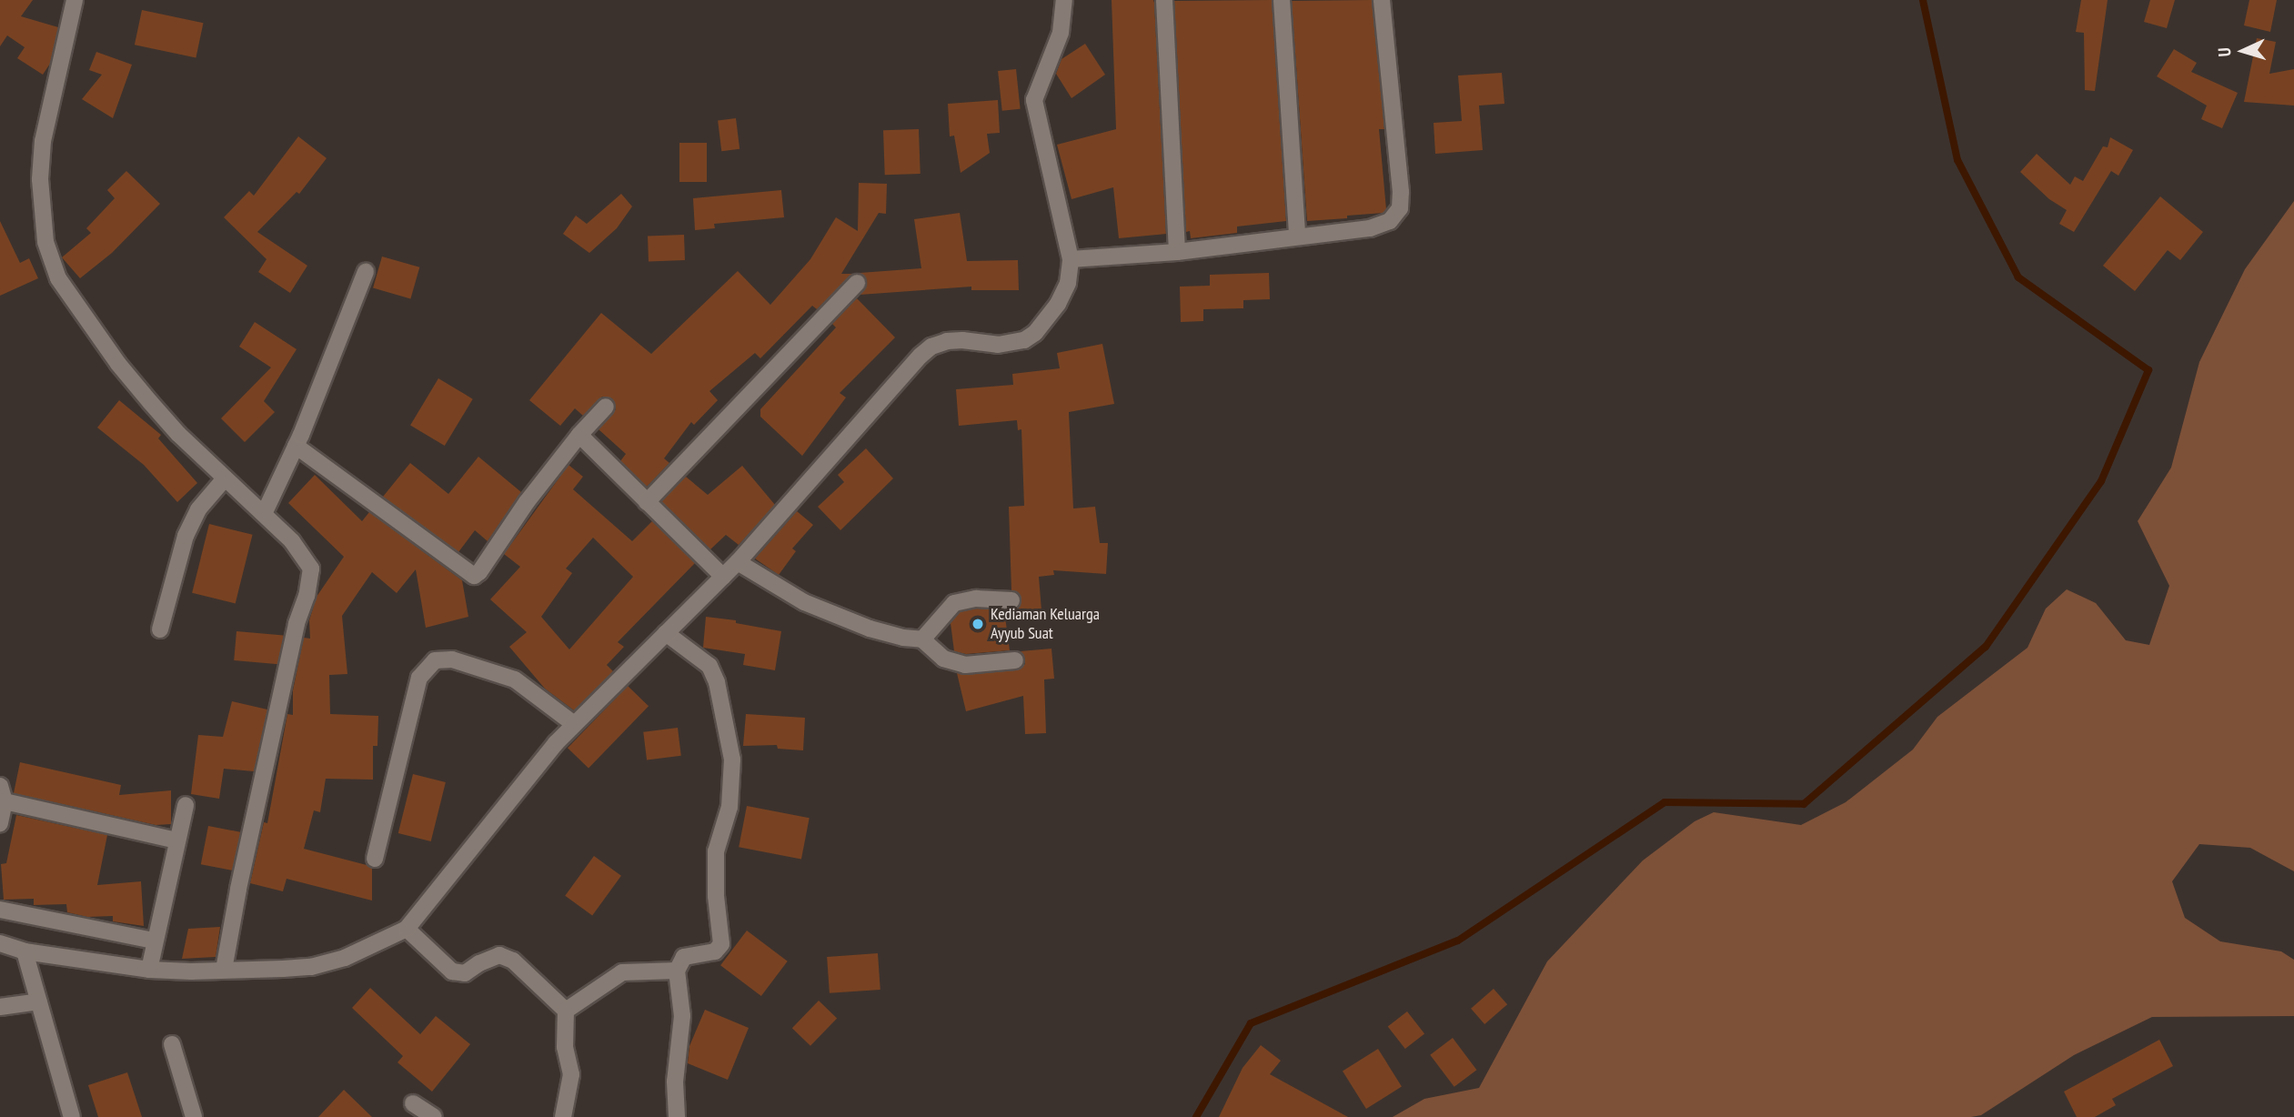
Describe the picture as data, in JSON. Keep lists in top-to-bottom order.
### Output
{
  "places": ["Kediaman Keluarga Ayyub Suat"],
  "north": "left"
}
